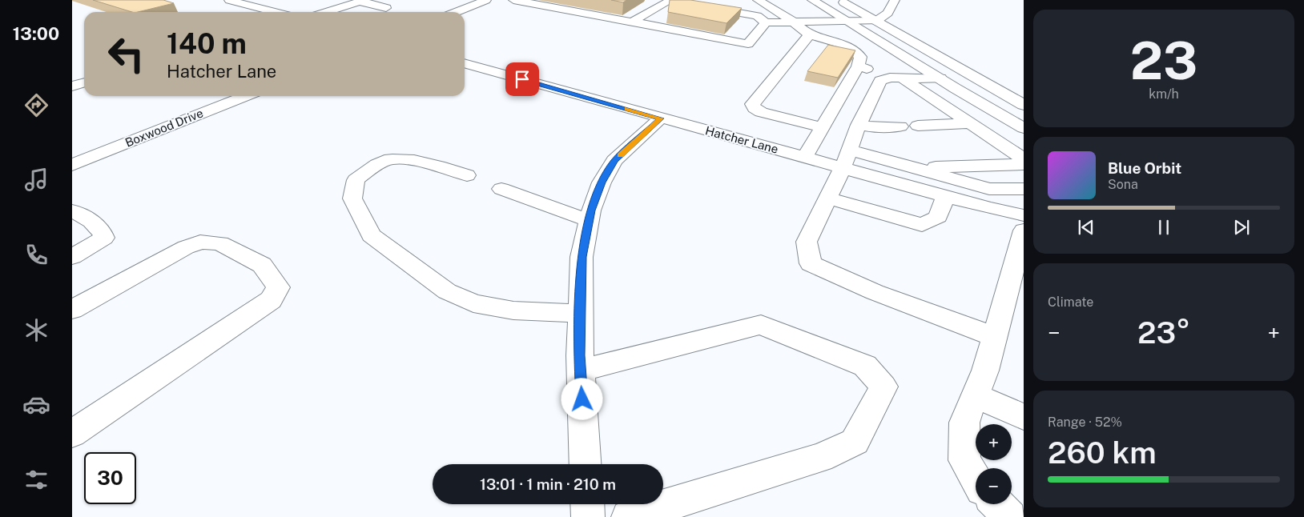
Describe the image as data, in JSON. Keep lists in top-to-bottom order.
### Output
{
  "streets": {
    "street": ["Boxwood Drive", "Hatcher Lane"]
  },
  "page": {
    "tabs": "13:00",
    "tile": [
      ["23", "km/h"],
      "Climate",
      ["Range · 52%", "260 km"]
    ],
    "turn": ["140 m", "Hatcher Lane"],
    "song": ["Blue Orbit", "Sona"],
    "heat": ["−", "23°", "+"],
    "map_buttons": ["+", "−"],
    "limit": "30",
    "trip": "13:01 · 1 min · 210 m"
  }
}
